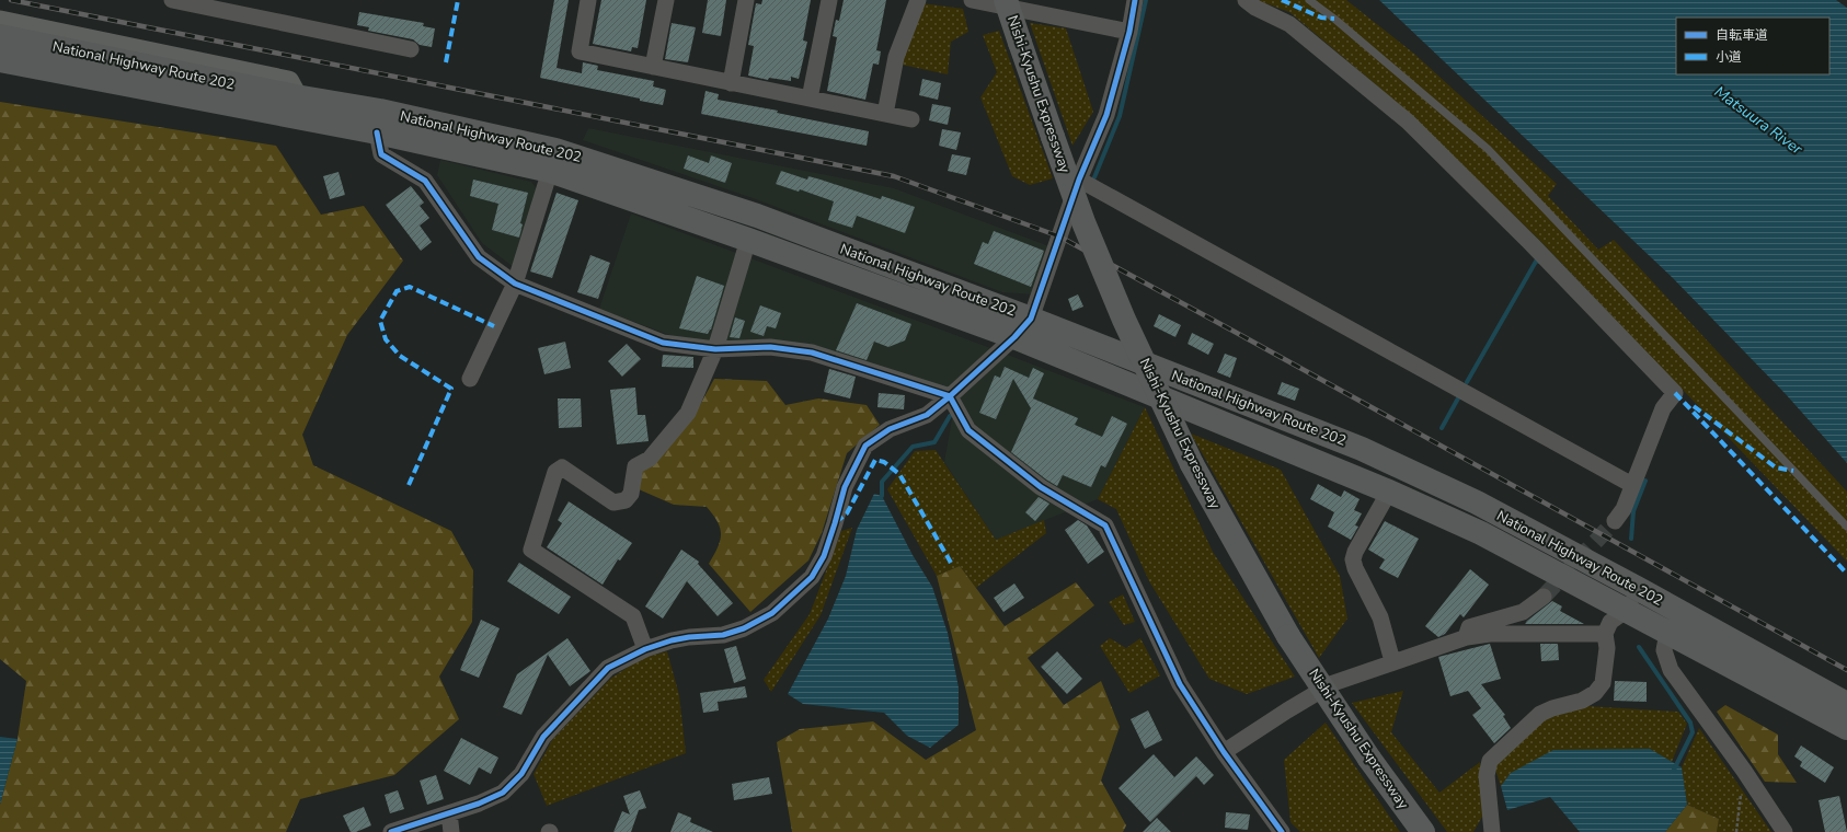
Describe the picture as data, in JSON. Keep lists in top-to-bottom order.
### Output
{
  "streets": {
    "highway": ["National Highway Route 202", "Nishi-Kyushu Expressway"]
  },
  "water": ["Matsuura River"],
  "legend": ["自転車道", "小道"]
}
